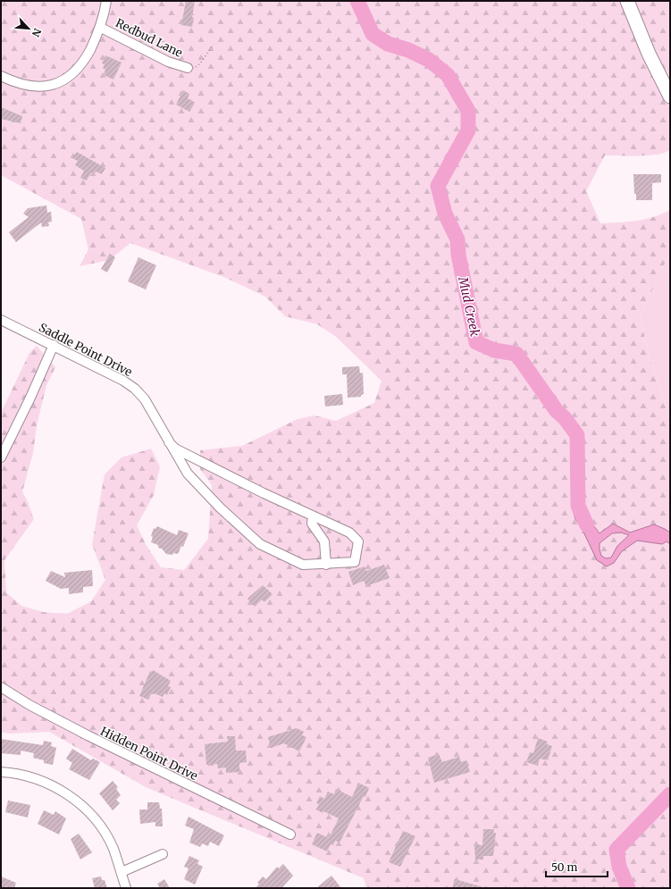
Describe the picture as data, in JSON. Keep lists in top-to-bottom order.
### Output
{
  "streets": {
    "street": ["Redbud Lane", "Saddle Point Drive", "Hidden Point Drive"]
  },
  "water": ["Mud Creek"],
  "scale_bar": "50 m",
  "north": "bottom right"
}
